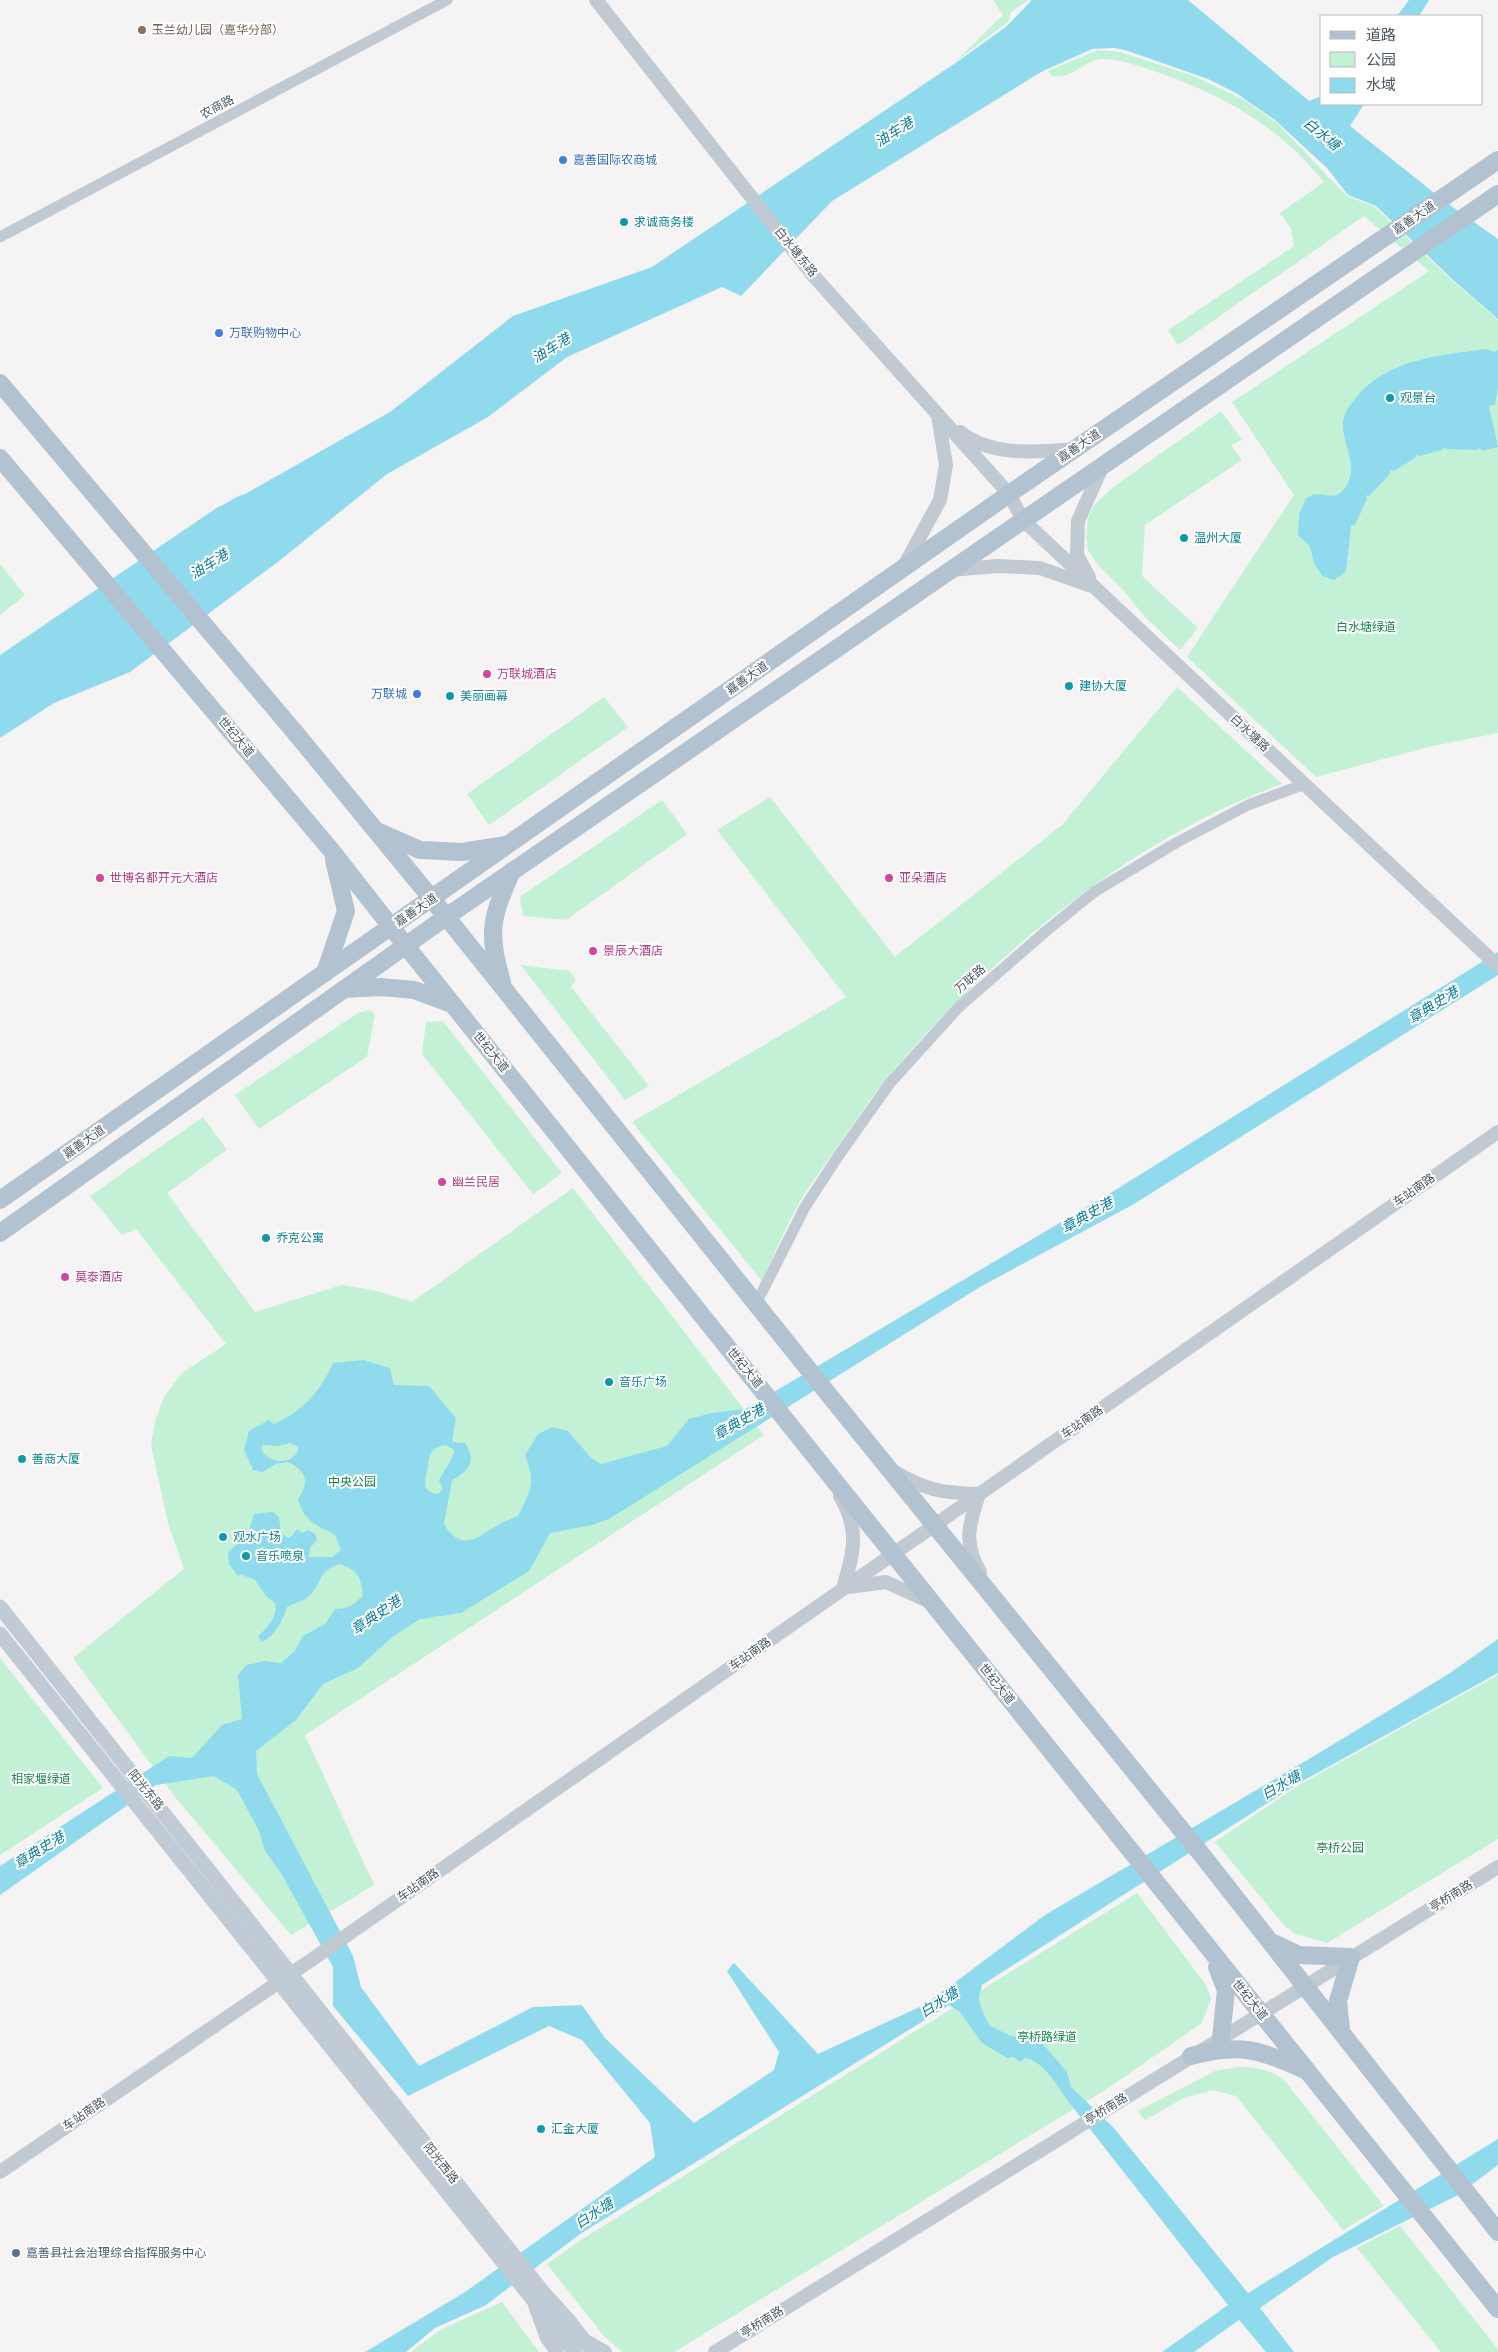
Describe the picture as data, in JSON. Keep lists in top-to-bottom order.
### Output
{
  "streets": {
    "main road": [
      "嘉善大道",
      "世纪大道",
      "阳光东路",
      "阳光西路"
    ],
    "street": [
      "农商路",
      "白水塘东路",
      "白水塘路",
      "万联路",
      "车站南路",
      "亭桥南路"
    ]
  },
  "crossings": [
    ["嘉善大道", "白水塘东路"],
    ["嘉善大道", "白水塘路"],
    ["嘉善大道", "世纪大道"],
    ["白水塘东路", "白水塘路"],
    ["白水塘路", "万联路"],
    ["世纪大道", "车站南路"],
    ["世纪大道", "亭桥南路"],
    ["车站南路", "阳光东路"],
    ["车站南路", "阳光西路"],
    ["阳光东路", "阳光西路"]
  ],
  "water": ["油车港", "白水塘", "章典史港"],
  "parks": [
    "白水塘绿道",
    "中央公园",
    "相家堰绿道",
    "亭桥公园",
    "亭桥路绿道"
  ],
  "places": [
    "玉兰幼儿园（嘉华分部）",
    "嘉善国际农商城",
    "求诚商务楼",
    "万联购物中心",
    "观景台",
    "温州大厦",
    "万联城酒店",
    "建协大厦",
    "万联城",
    "美丽画幕",
    "世博名都开元大酒店",
    "亚朵酒店",
    "景辰大酒店",
    "幽兰民居",
    "乔克公寓",
    "莫泰酒店",
    "音乐广场",
    "善商大厦",
    "观水广场",
    "音乐喷泉",
    "汇金大厦",
    "嘉善县社会治理综合指挥服务中心"
  ],
  "legend": ["道路", "公园", "水域"]
}
